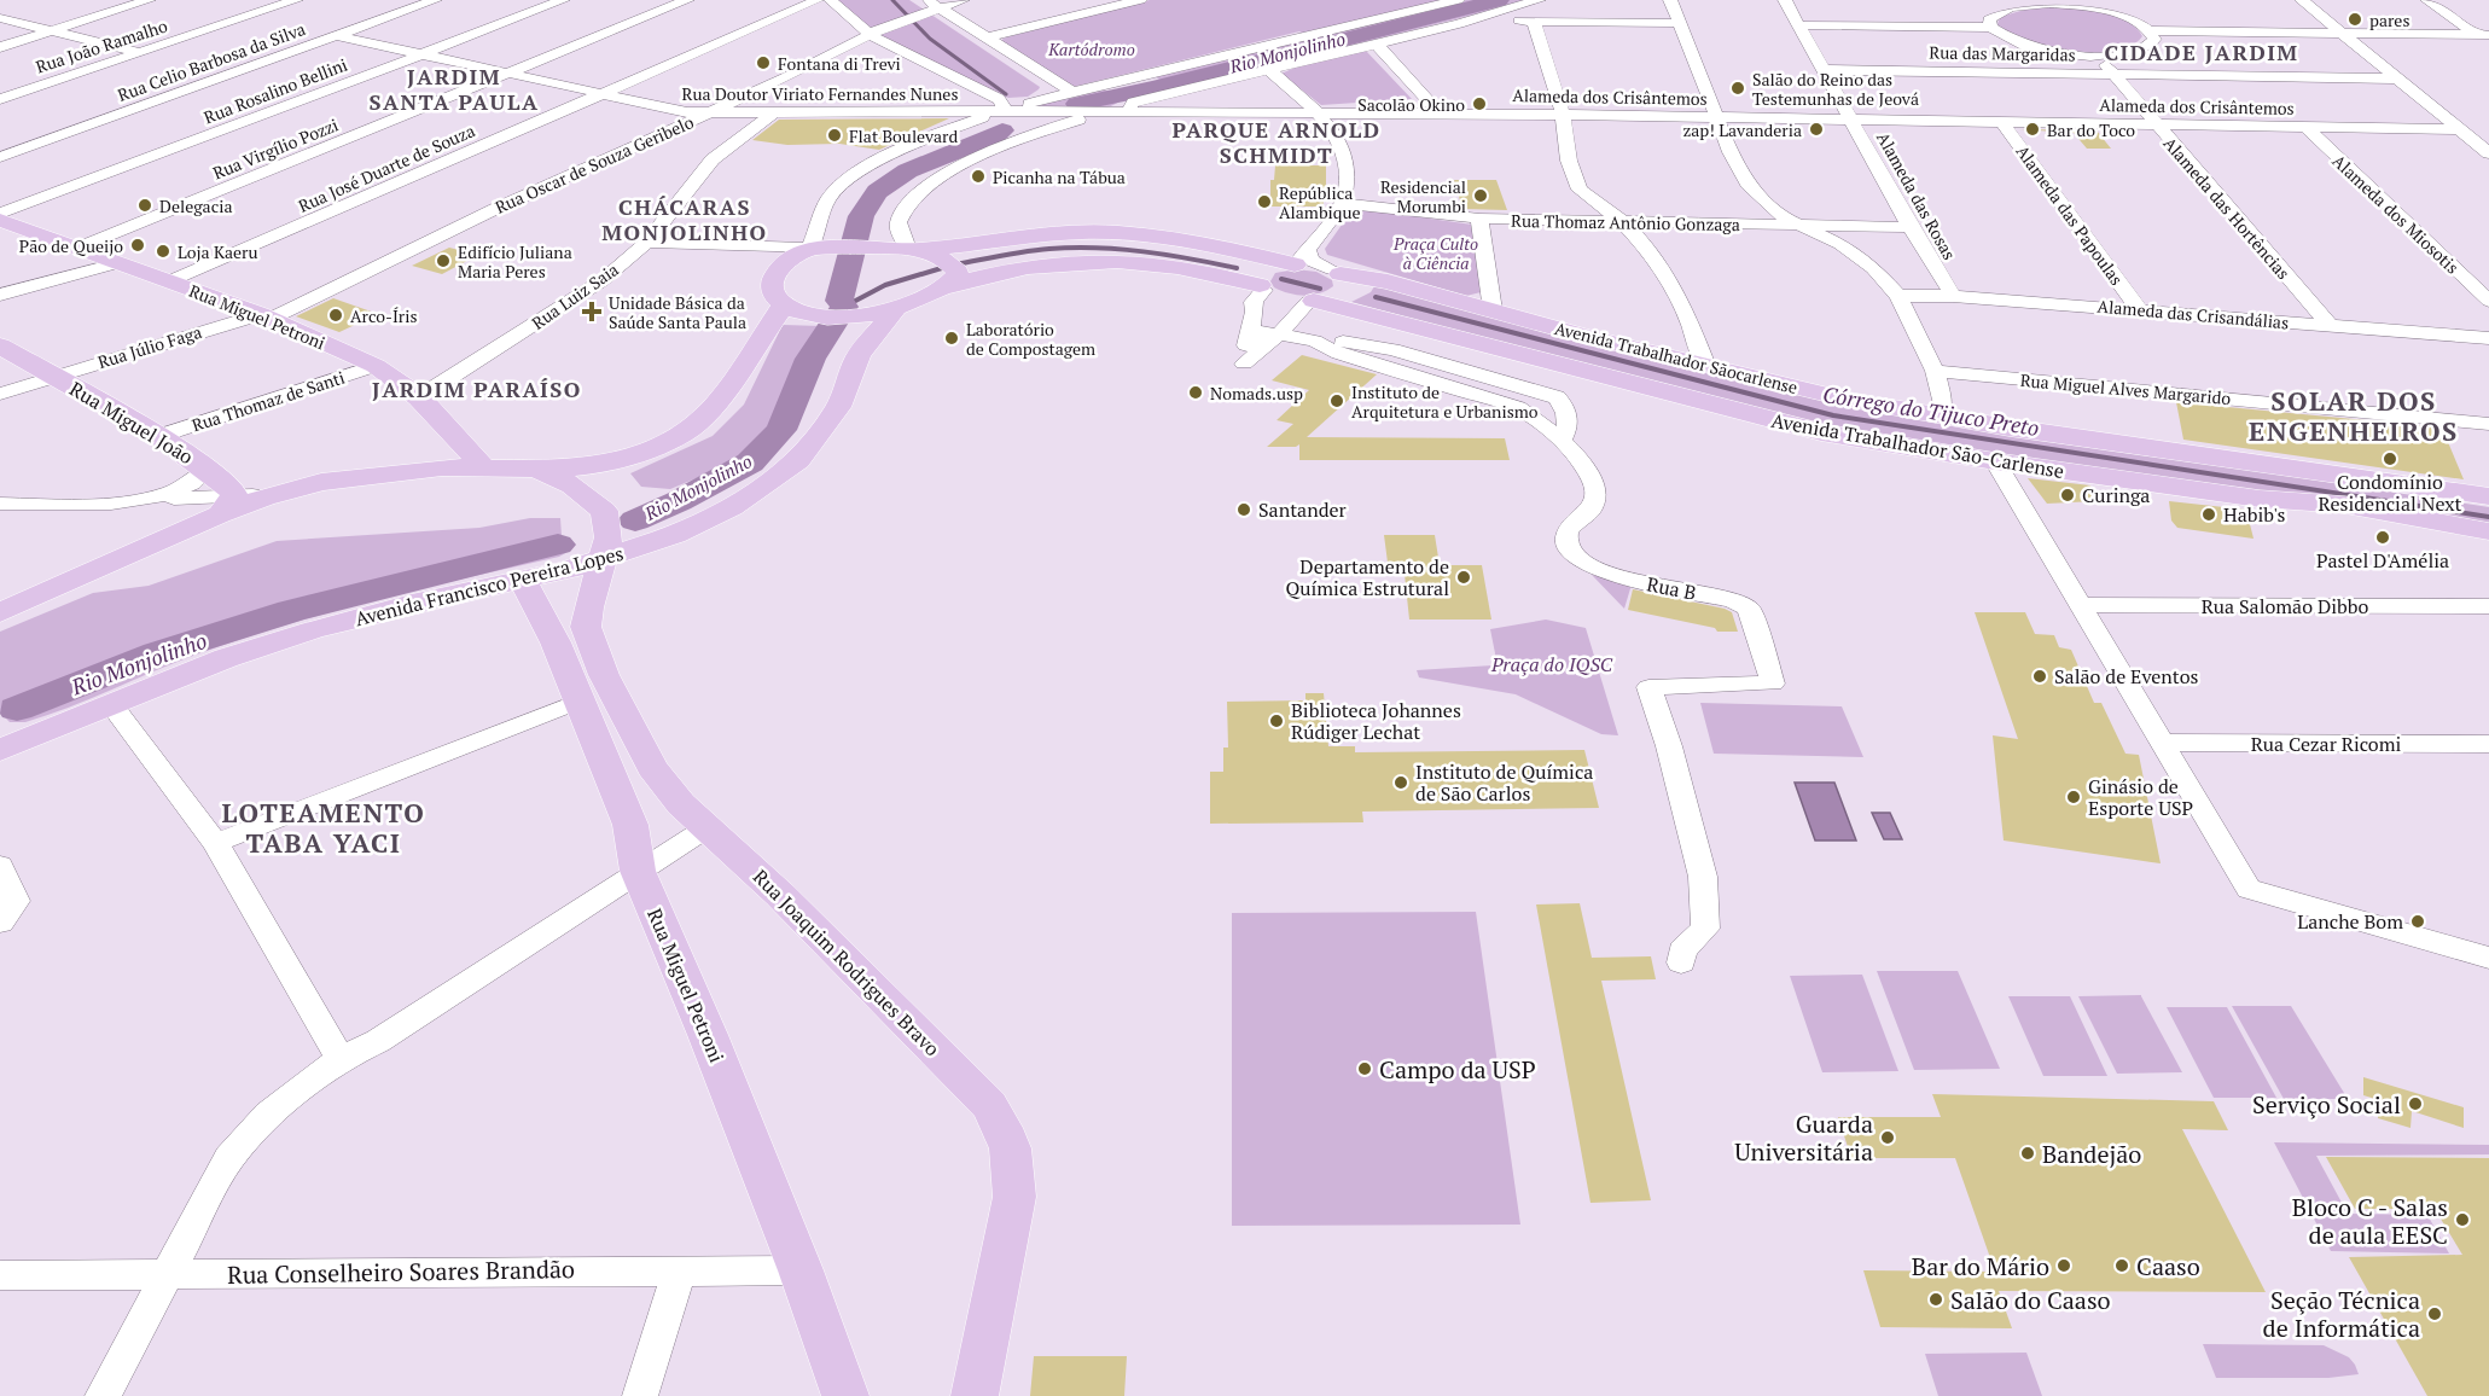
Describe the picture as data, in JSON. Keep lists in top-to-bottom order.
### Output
{
  "streets": {
    "main road": [
      "Rua Miguel Petroni",
      "Avenida Trabalhador Sãocarlense",
      "Rua Miguel João",
      "Avenida Trabalhador São-Carlense",
      "Avenida Francisco Pereira Lopes",
      "Rua Joaquim Rodrigues Bravo"
    ],
    "street": [
      "Rua João Ramalho",
      "Rua das Margaridas",
      "Rua Celio Barbosa da Silva",
      "Rua Rosalino Bellini",
      "Rua Doutor Viriato Fernandes Nunes",
      "Alameda dos Crisântemos",
      "Rua Virgílio Pozzi",
      "Rua Oscar de Souza Geribelo",
      "Rua José Duarte de Souza",
      "Alameda das Rosas",
      "Alameda das Hortências",
      "Alameda dos Miosotis",
      "Alameda das Papoulas",
      "Rua Thomaz Antônio Gonzaga",
      "Rua Luiz Saia",
      "Alameda das Crisandálias",
      "Rua Júlio Faga",
      "Rua Miguel Alves Margarido",
      "Rua Thomaz de Santi",
      "Rua B",
      "Rua Salomão Dibbo",
      "Rua Cezar Ricomi",
      "Rua Conselheiro Soares Brandão"
    ]
  },
  "crossings": [
    ["Rua das Margaridas", "Alameda das Rosas"],
    ["Rua das Margaridas", "Alameda das Hortências"],
    ["Rua Celio Barbosa da Silva", "Rua Doutor Viriato Fernandes Nunes"],
    ["Rua Rosalino Bellini", "Rua Doutor Viriato Fernandes Nunes"],
    ["Rua Doutor Viriato Fernandes Nunes", "Alameda dos Crisântemos"],
    ["Rua Doutor Viriato Fernandes Nunes", "Rua Virgílio Pozzi"],
    ["Rua Doutor Viriato Fernandes Nunes", "Rua Oscar de Souza Geribelo"],
    ["Rua Doutor Viriato Fernandes Nunes", "Rua José Duarte de Souza"],
    ["Rua Doutor Viriato Fernandes Nunes", "Rua Luiz Saia"],
    ["Alameda dos Crisântemos", "Alameda das Rosas"],
    ["Alameda dos Crisântemos", "Alameda das Hortências"],
    ["Alameda dos Crisântemos", "Alameda dos Miosotis"],
    ["Alameda dos Crisântemos", "Alameda das Papoulas"],
    ["Rua Virgílio Pozzi", "Rua Miguel Petroni"],
    ["Rua Oscar de Souza Geribelo", "Rua Miguel Petroni"],
    ["Rua Oscar de Souza Geribelo", "Rua Júlio Faga"],
    ["Rua José Duarte de Souza", "Rua Miguel Petroni"],
    ["Alameda das Rosas", "Rua Thomaz Antônio Gonzaga"],
    ["Alameda das Rosas", "Alameda das Crisandálias"],
    ["Alameda das Hortências", "Alameda das Crisandálias"],
    ["Alameda das Papoulas", "Alameda das Crisandálias"],
    ["Rua Luiz Saia", "Rua Miguel Petroni"],
    ["Rua Miguel Petroni", "Rua Júlio Faga"],
    ["Rua Miguel Petroni", "Rua Thomaz de Santi"],
    ["Rua Miguel Petroni", "Avenida Francisco Pereira Lopes"],
    ["Rua Miguel Petroni", "Rua Conselheiro Soares Brandão"],
    ["Rua Júlio Faga", "Rua Miguel João"],
    ["Rua Thomaz de Santi", "Rua Miguel João"],
    ["Avenida Francisco Pereira Lopes", "Rua Joaquim Rodrigues Bravo"]
  ],
  "districts": [
    "CIDADE JARDIM",
    "JARDIM SANTA PAULA",
    "PARQUE ARNOLD SCHMIDT",
    "CHÁCARAS MONJOLINHO",
    "JARDIM PARAÍSO",
    "SOLAR DOS ENGENHEIROS",
    "LOTEAMENTO TABA YACI"
  ],
  "water": ["Rio Monjolinho", "Córrego do Tijuco Preto"],
  "parks": ["Kartódromo", "Praça Culto à Ciência", "Praça do IQSC"],
  "places": {
    "other": [
      "pares",
      "Fontana di Trevi",
      "Salão do Reino das Testemunhas de Jeová",
      "Sacolão Okino",
      "zap! Lavanderia",
      "Bar do Toco",
      "Flat Boulevard",
      "Picanha na Tábua",
      "Residencial Morumbi",
      "República Alambique",
      "Delegacia",
      "Pão de Queijo",
      "Loja Kaeru",
      "Edifício Juliana Maria Peres",
      "Arco-Íris",
      "Laboratório de Compostagem",
      "Nomads.usp",
      "Instituto de Arquitetura e Urbanismo",
      "Condomínio Residencial Next",
      "Curinga",
      "Santander",
      "Habib's",
      "Pastel D'Amélia",
      "Departamento de Química Estrutural",
      "Salão de Eventos",
      "Biblioteca Johannes Rúdiger Lechat",
      "Instituto de Química de São Carlos",
      "Ginásio de Esporte USP",
      "Lanche Bom",
      "Campo da USP",
      "Serviço Social",
      "Guarda Universitária",
      "Bandejão",
      "Bloco C - Salas de aula EESC",
      "Bar do Mário",
      "Caaso",
      "Salão do Caaso",
      "Seção Técnica de Informática"
    ],
    "health": ["Unidade Básica da Saúde Santa Paula"]
  }
}
